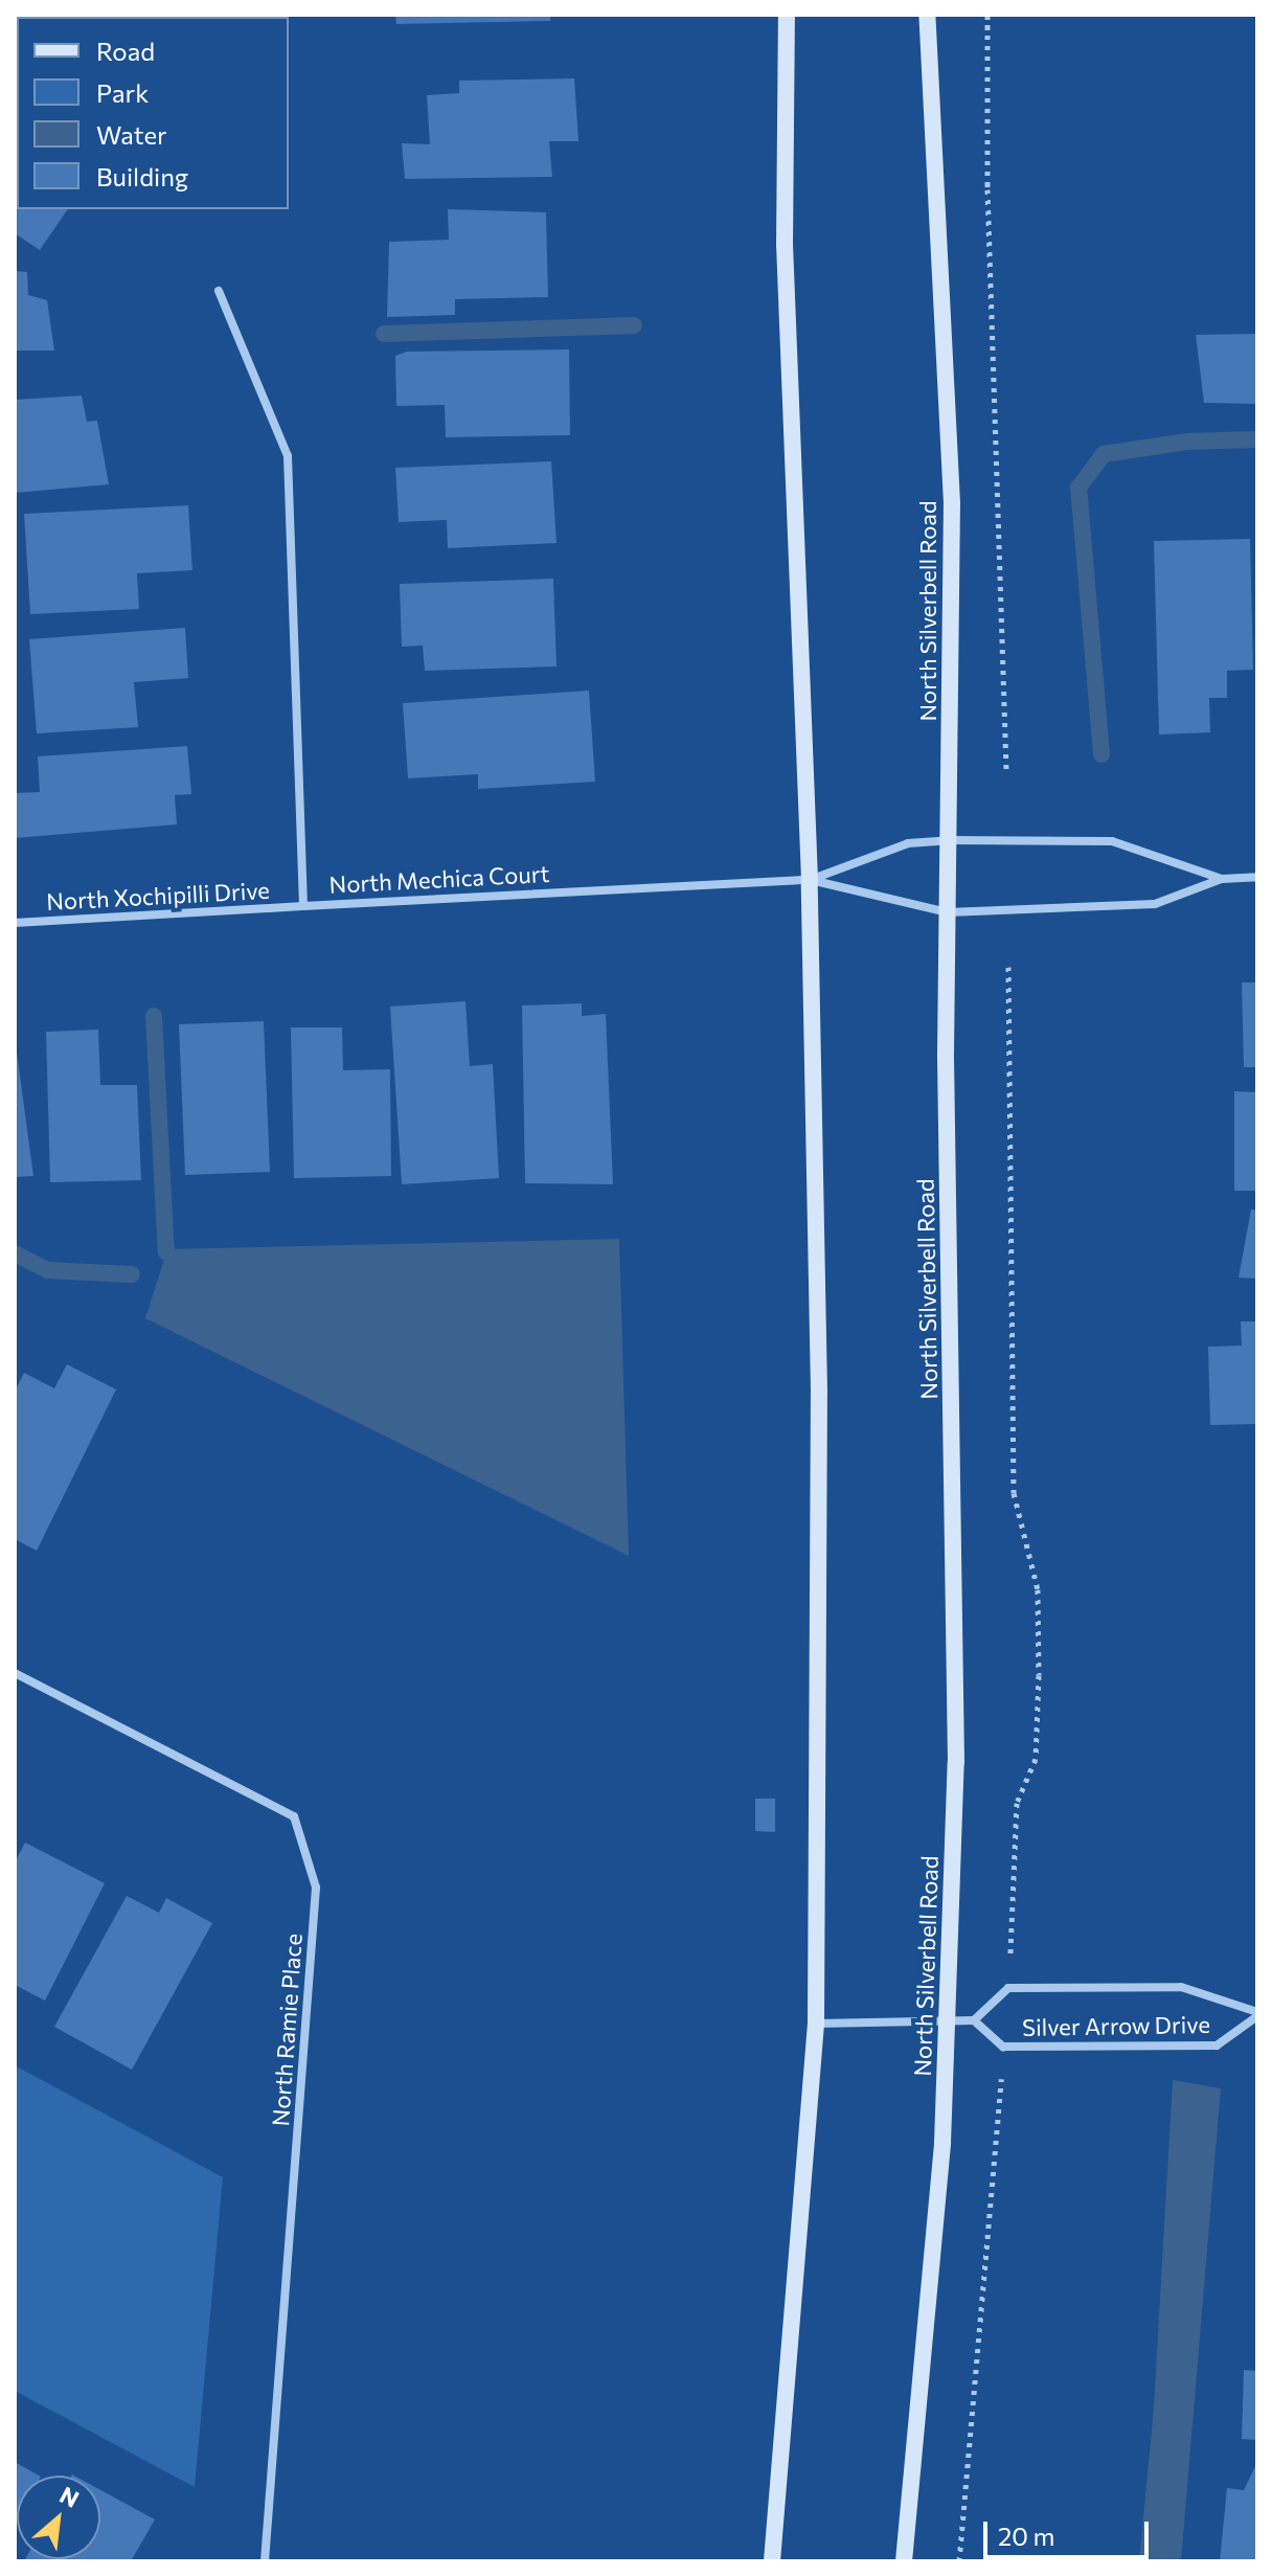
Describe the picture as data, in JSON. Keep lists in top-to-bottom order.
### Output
{
  "streets": {
    "main road": ["North Silverbell Road"],
    "street": [
      "North Mechica Court",
      "North Xochipilli Drive",
      "Silver Arrow Drive",
      "North Ramie Place"
    ]
  },
  "crossings": [
    ["North Silverbell Road", "North Mechica Court"],
    ["North Mechica Court", "North Xochipilli Drive"]
  ],
  "legend": [
    "Road",
    "Park",
    "Water",
    "Building"
  ],
  "scale_bar": "20 m",
  "north": "top right"
}
